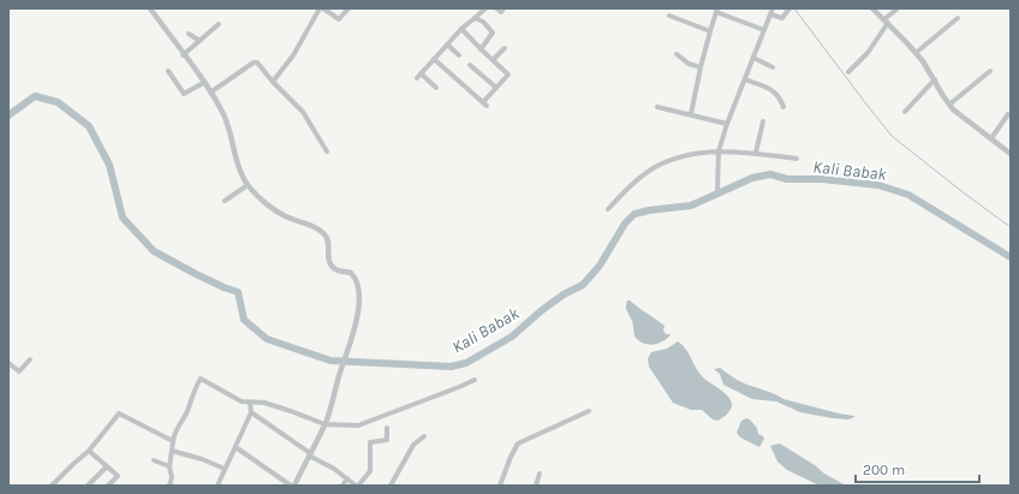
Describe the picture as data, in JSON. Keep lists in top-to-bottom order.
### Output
{
  "water": ["Kali Babak"],
  "scale_bar": "200 m"
}
